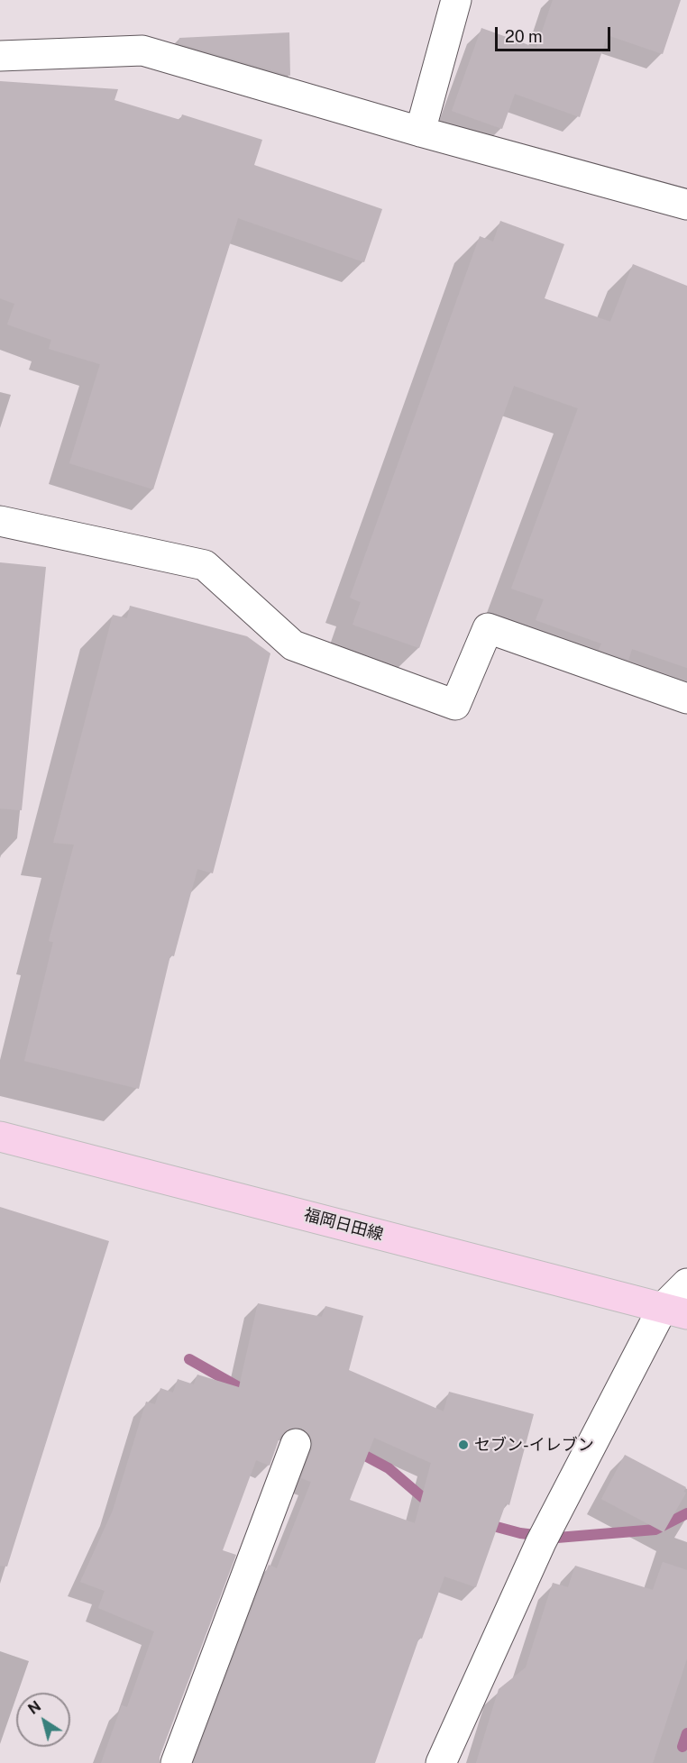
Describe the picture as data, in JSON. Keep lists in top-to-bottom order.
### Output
{
  "streets": {
    "main road": ["福岡日田線"]
  },
  "places": ["セブン-イレブン"],
  "scale_bar": "20 m",
  "north": "top left"
}
